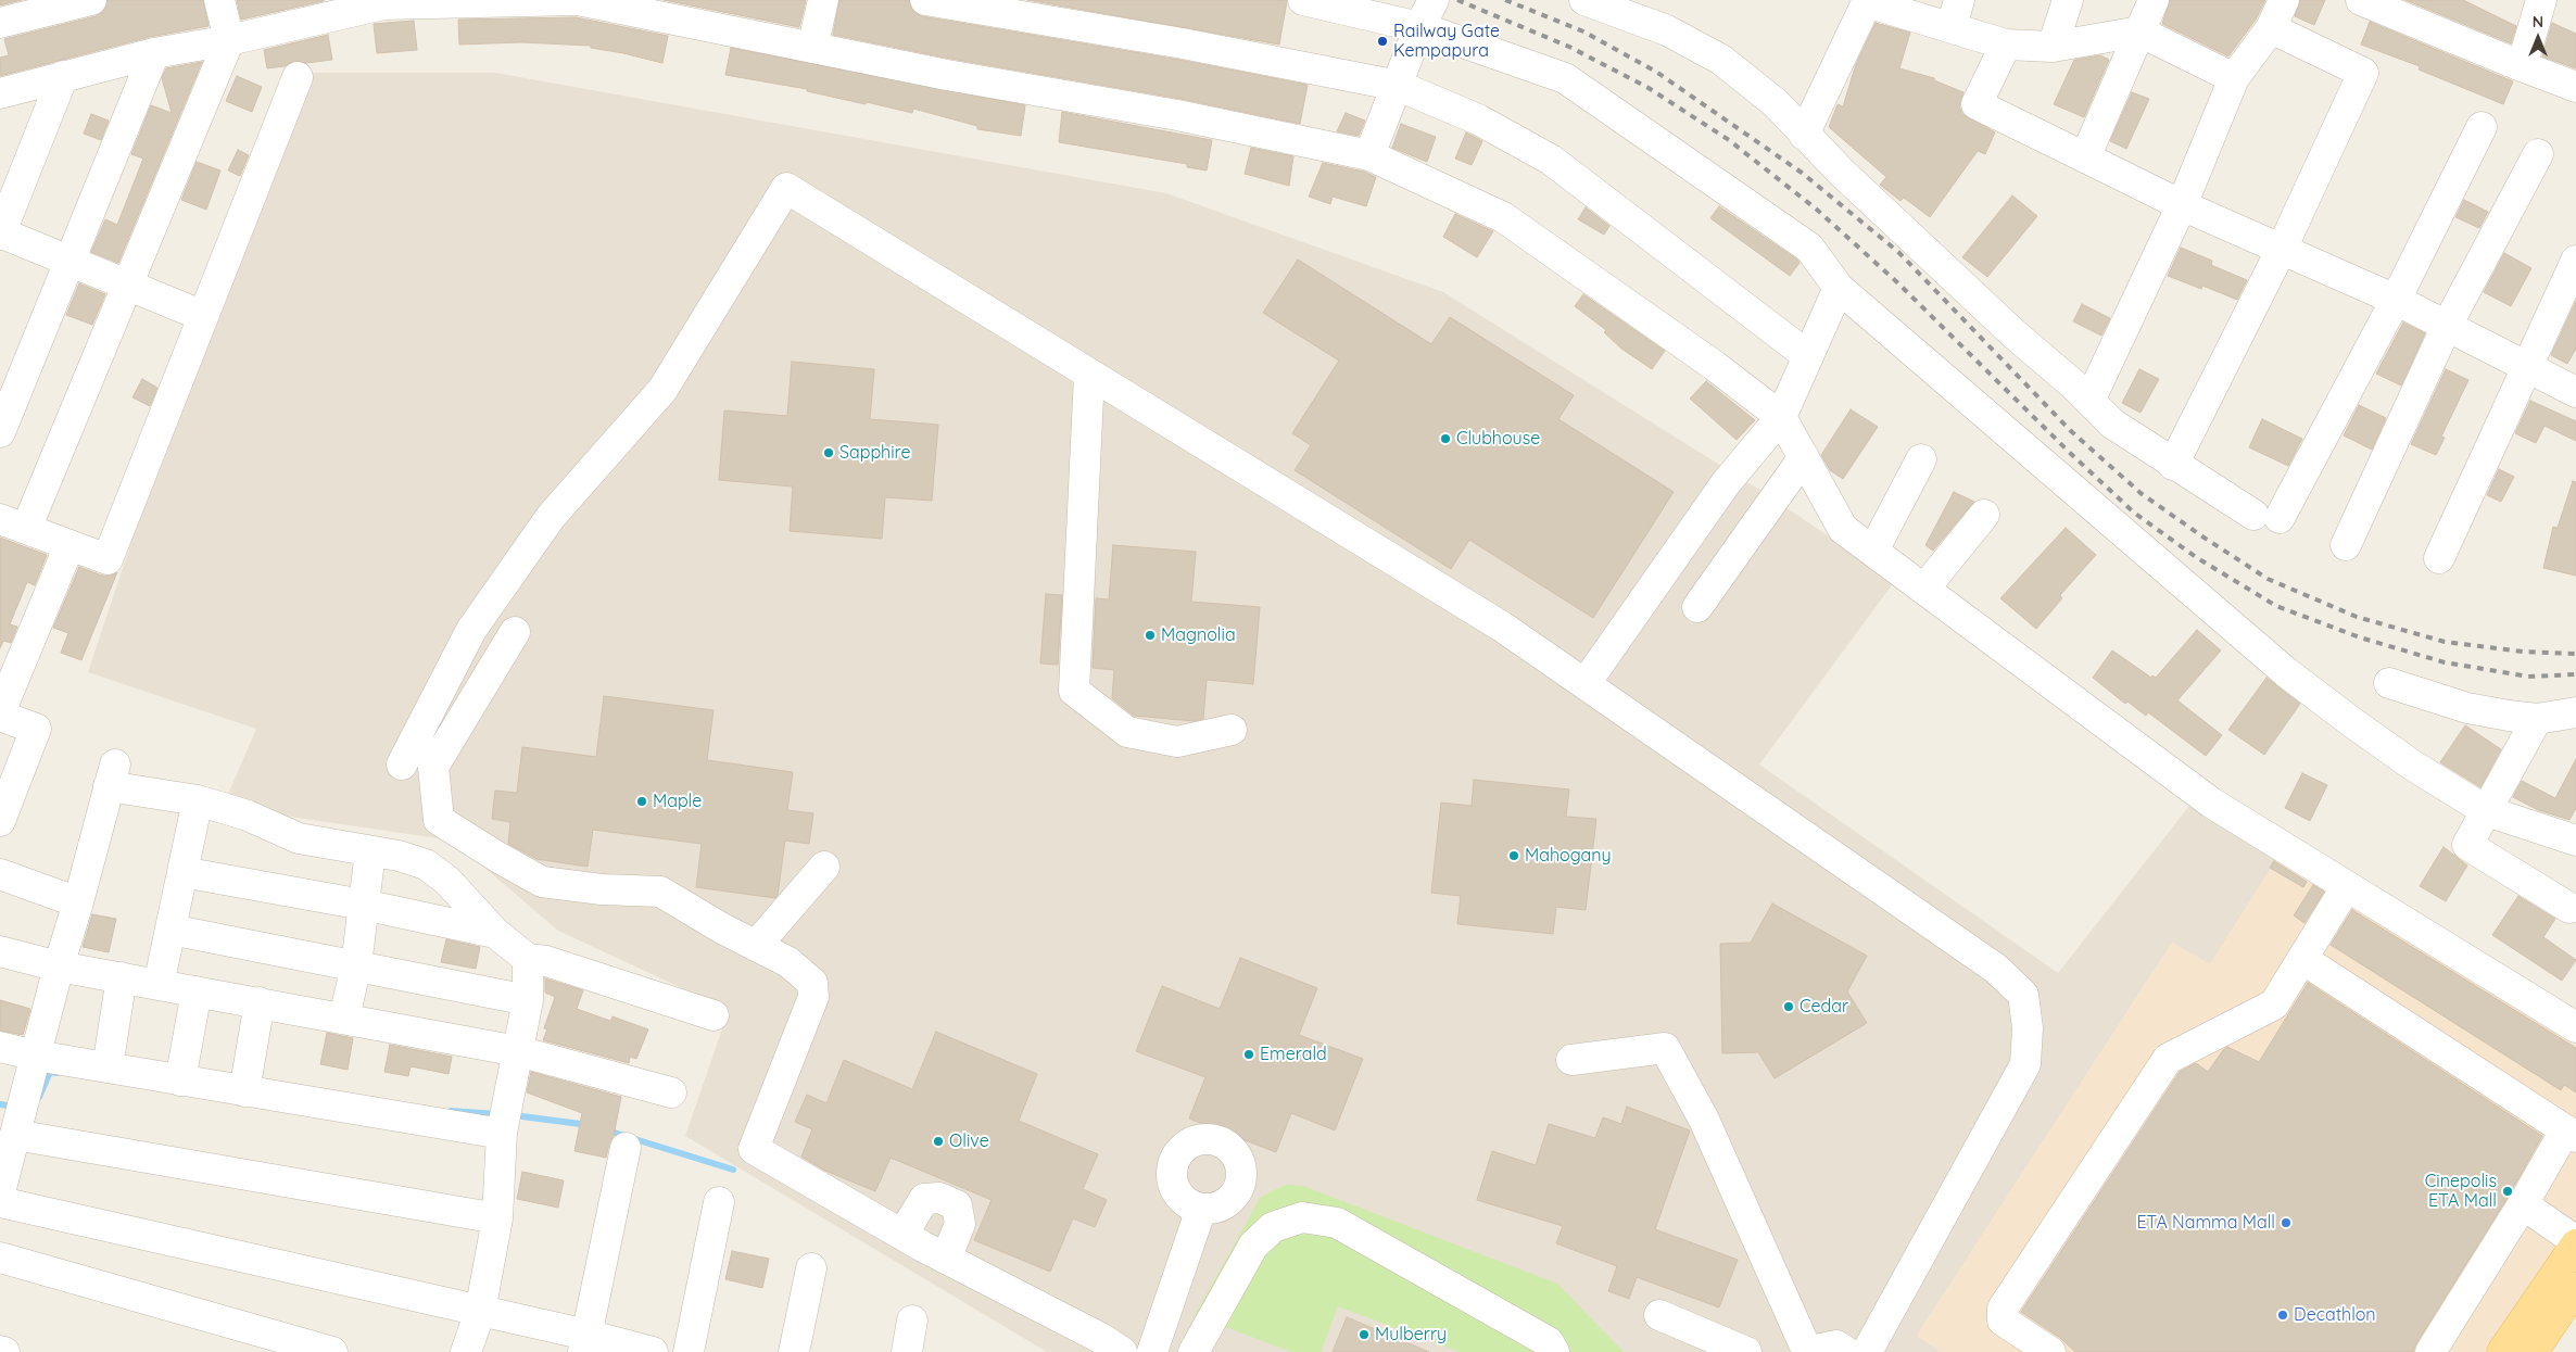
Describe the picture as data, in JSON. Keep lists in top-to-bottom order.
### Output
{
  "places": [
    "Railway Gate Kempapura",
    "Clubhouse",
    "Sapphire",
    "Magnolia",
    "Maple",
    "Mahogany",
    "Cedar",
    "Emerald",
    "Olive",
    "Cinepolis ETA Mall",
    "ETA Namma Mall",
    "Decathlon",
    "Mulberry"
  ],
  "north": "top"
}
